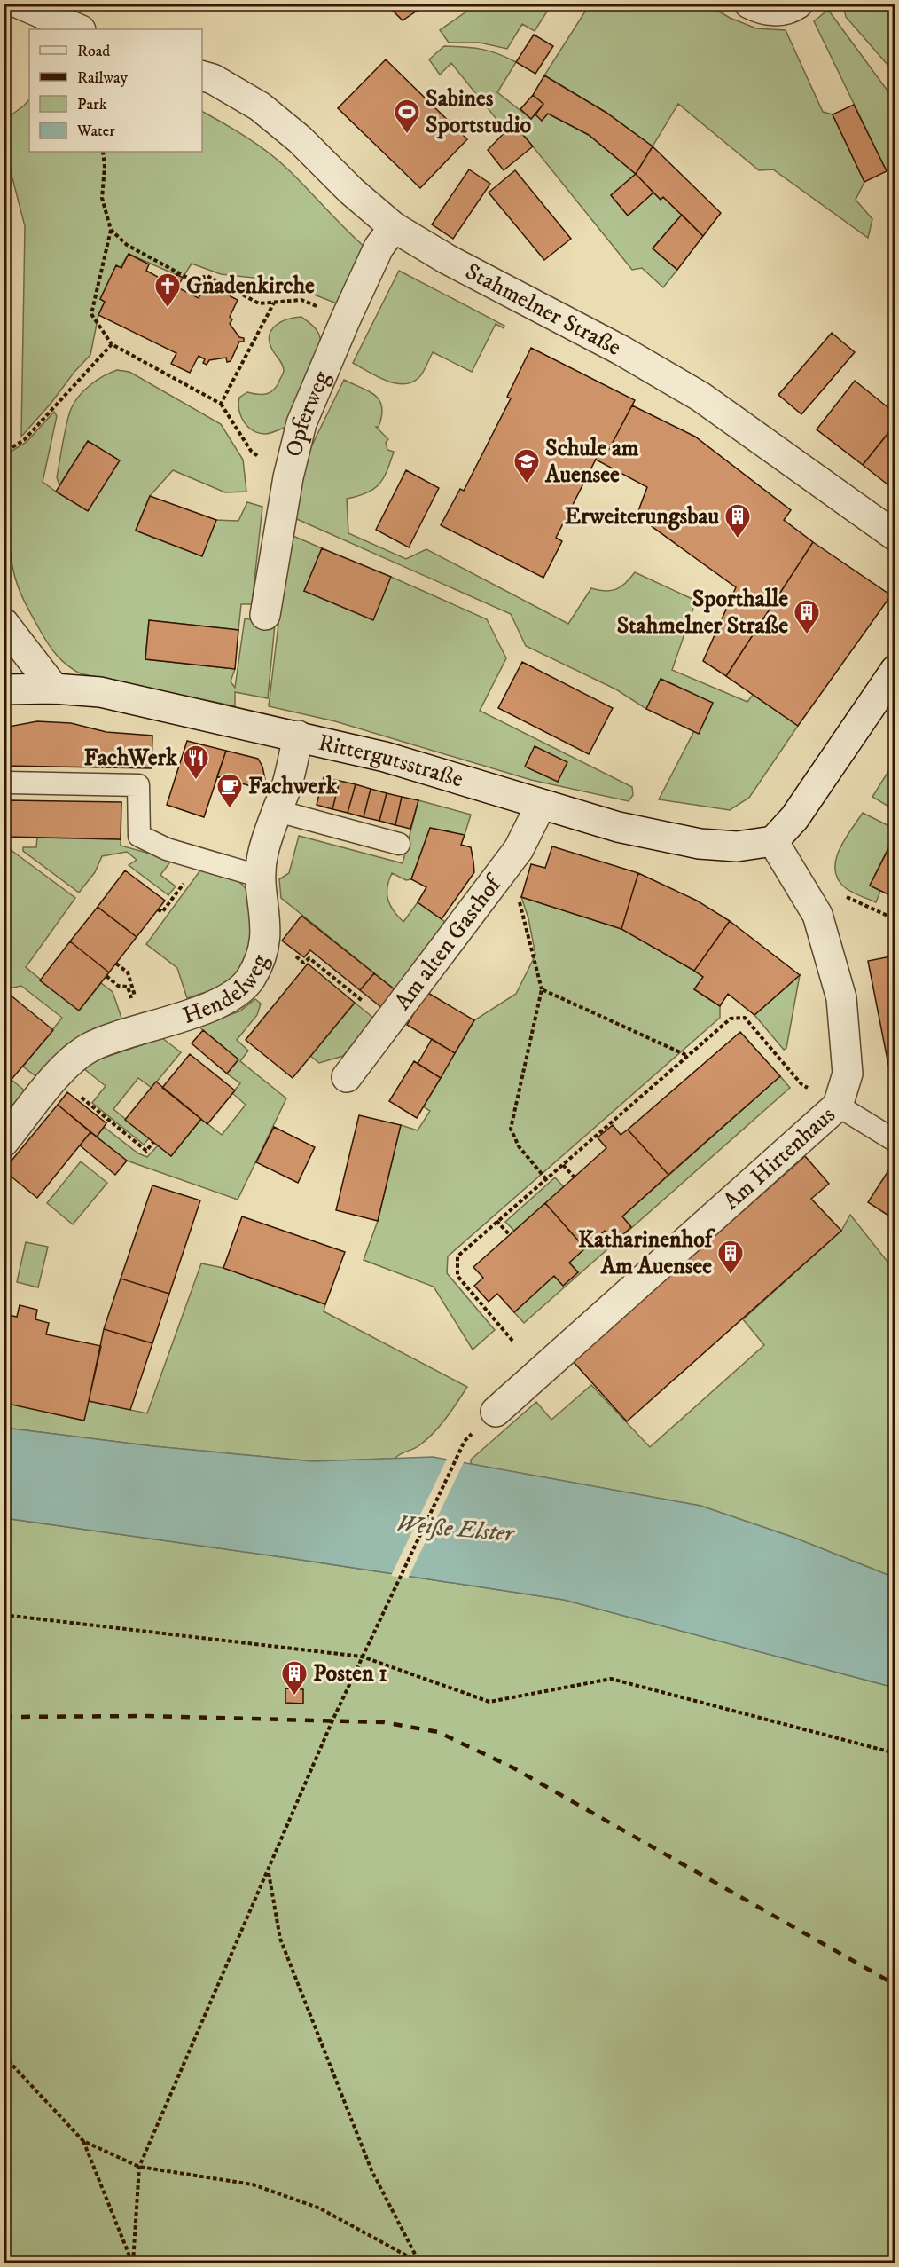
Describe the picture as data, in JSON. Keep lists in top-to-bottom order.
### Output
{
  "streets": {
    "street": [
      "Stahmelner Straße",
      "Opferweg",
      "Rittergutsstraße",
      "Am alten Gasthof",
      "Hendelweg",
      "Am Hirtenhaus"
    ]
  },
  "crossings": [
    ["Stahmelner Straße", "Opferweg"],
    ["Rittergutsstraße", "Am alten Gasthof"],
    ["Rittergutsstraße", "Hendelweg"],
    ["Rittergutsstraße", "Am Hirtenhaus"]
  ],
  "water": ["Weiße Elster"],
  "places": {
    "sports": ["Sabines Sportstudio"],
    "church": ["Gnadenkirche"],
    "school or university": ["Schule am Auensee"],
    "building": [
      "Erweiterungsbau",
      "Sporthalle Stahmelner Straße",
      "Katharinenhof Am Auensee",
      "Posten 1"
    ],
    "restaurant": ["FachWerk"],
    "cafe": ["Fachwerk"]
  },
  "legend": [
    "Road",
    "Railway",
    "Park",
    "Water"
  ]
}
